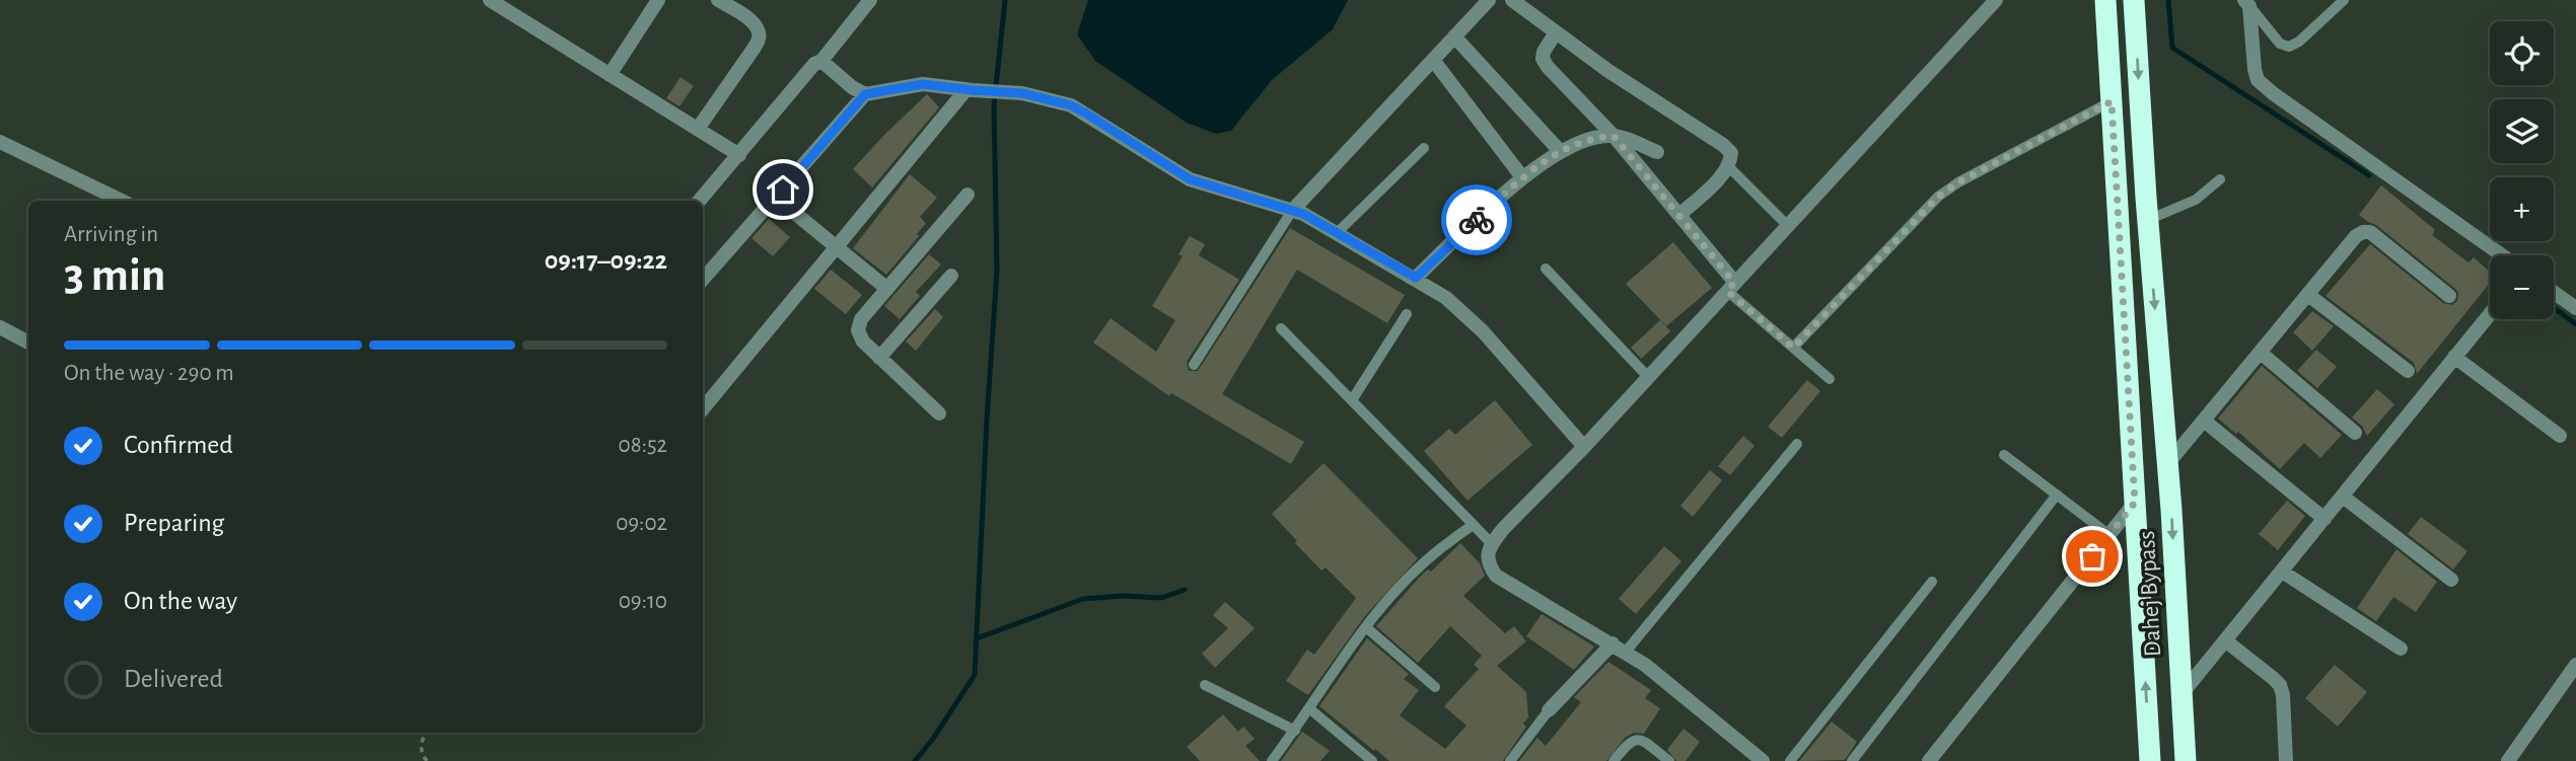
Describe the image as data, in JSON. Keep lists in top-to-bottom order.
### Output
{
  "streets": {
    "highway": ["Dahej Bypass"]
  },
  "page": {
    "map_buttons": ["+", "−"],
    "heading": ["3 min", "Arriving in", "09:17–09:22"],
    "bar": "On the way · 290 m",
    "list": [
      ["Confirmed", "08:52"],
      ["Preparing", "09:02"],
      ["On the way", "09:10"],
      "Delivered"
    ]
  }
}
